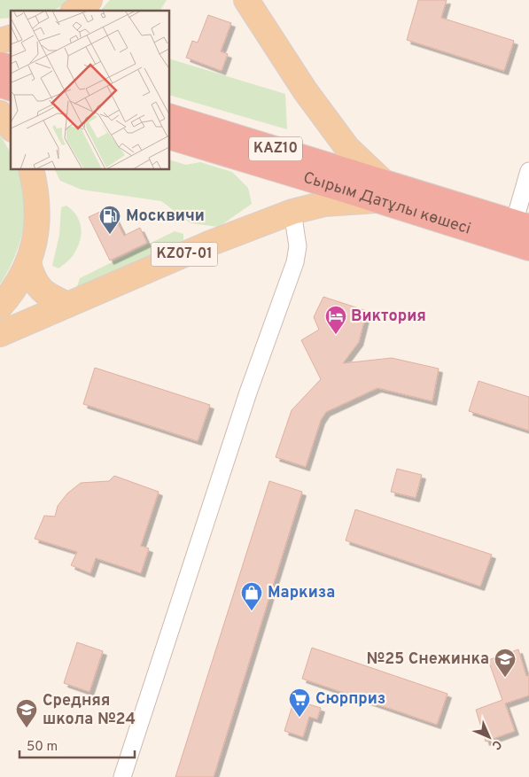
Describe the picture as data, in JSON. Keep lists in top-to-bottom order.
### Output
{
  "streets": {
    "highway": ["KAZ10", "Сырым Датұлы көшесі"],
    "main road": ["KZ07-01"]
  },
  "crossings": [
    ["Сырым Датұлы көшесі", "KZ07-01"]
  ],
  "places": {
    "fuel station": ["Москвичи"],
    "hotel": ["Виктория"],
    "shop": ["Маркиза"],
    "school or university": ["№25 Снежинка", "Средняя школа №24"],
    "supermarket": ["Сюрприз"]
  },
  "scale_bar": "50 m",
  "north": "bottom right"
}
